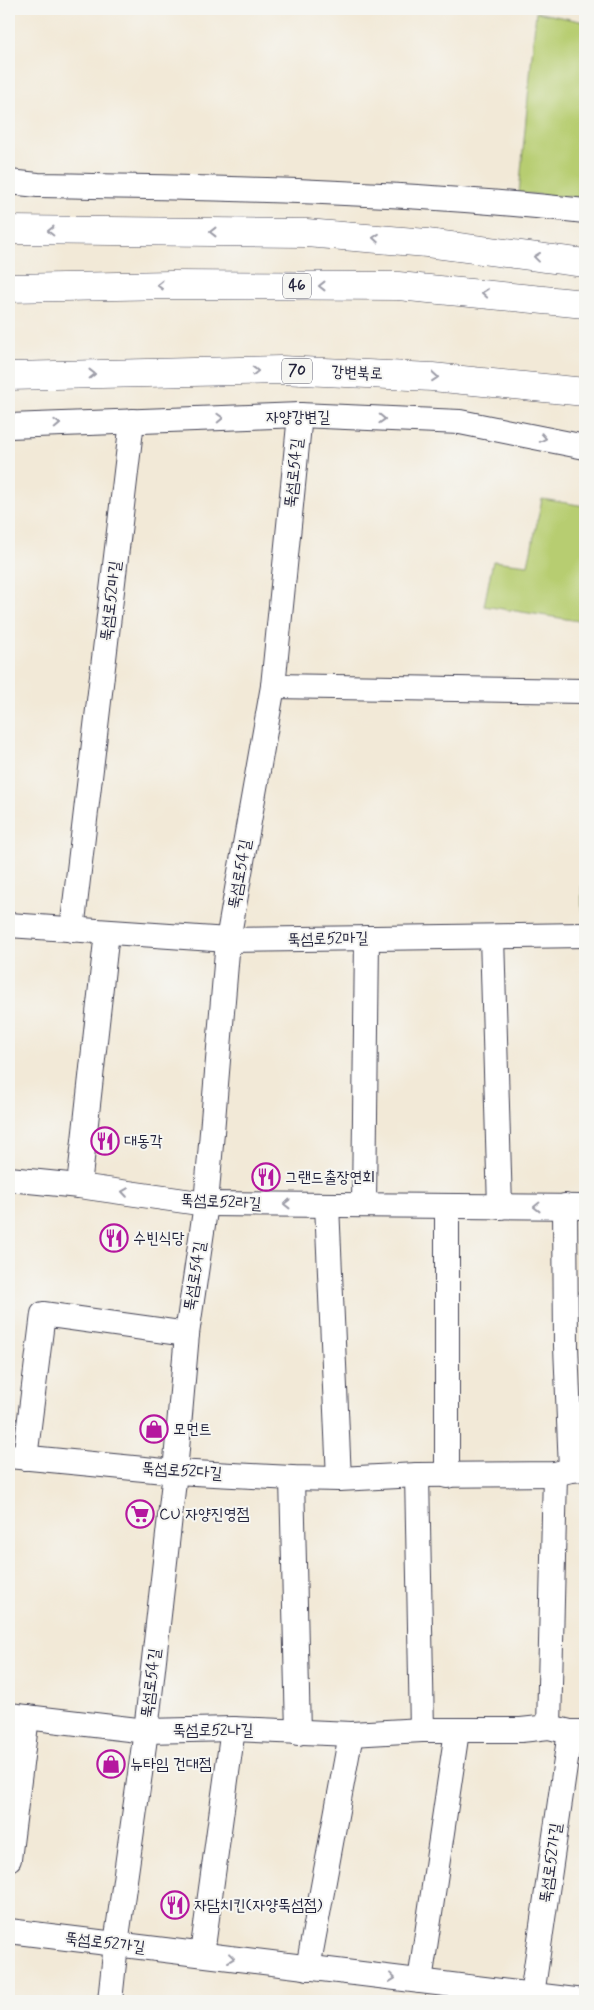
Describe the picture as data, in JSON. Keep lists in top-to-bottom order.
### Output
{
  "streets": {
    "highway": ["46", "70", "강변북로"],
    "street": [
      "자양강변길",
      "뚝섬로54길",
      "뚝섬로52마길",
      "뚝섬로52라길",
      "뚝섬로52다길",
      "뚝섬로52나길",
      "뚝섬로52가길"
    ]
  },
  "crossings": [
    ["자양강변길", "뚝섬로54길"],
    ["자양강변길", "뚝섬로52마길"],
    ["뚝섬로54길", "뚝섬로52마길"],
    ["뚝섬로54길", "뚝섬로52라길"],
    ["뚝섬로54길", "뚝섬로52다길"],
    ["뚝섬로54길", "뚝섬로52나길"],
    ["뚝섬로54길", "뚝섬로52가길"],
    ["뚝섬로52나길", "뚝섬로52가길"]
  ],
  "one_way": ["자양강변길", "뚝섬로52라길"],
  "places": {
    "restaurant": [
      "대동각",
      "그랜드출장연회",
      "수빈식당",
      "자담치킨(자양뚝섬점)"
    ],
    "shop": ["모먼트", "뉴타임 건대점"],
    "supermarket": ["CU 자양진영점"]
  }
}
